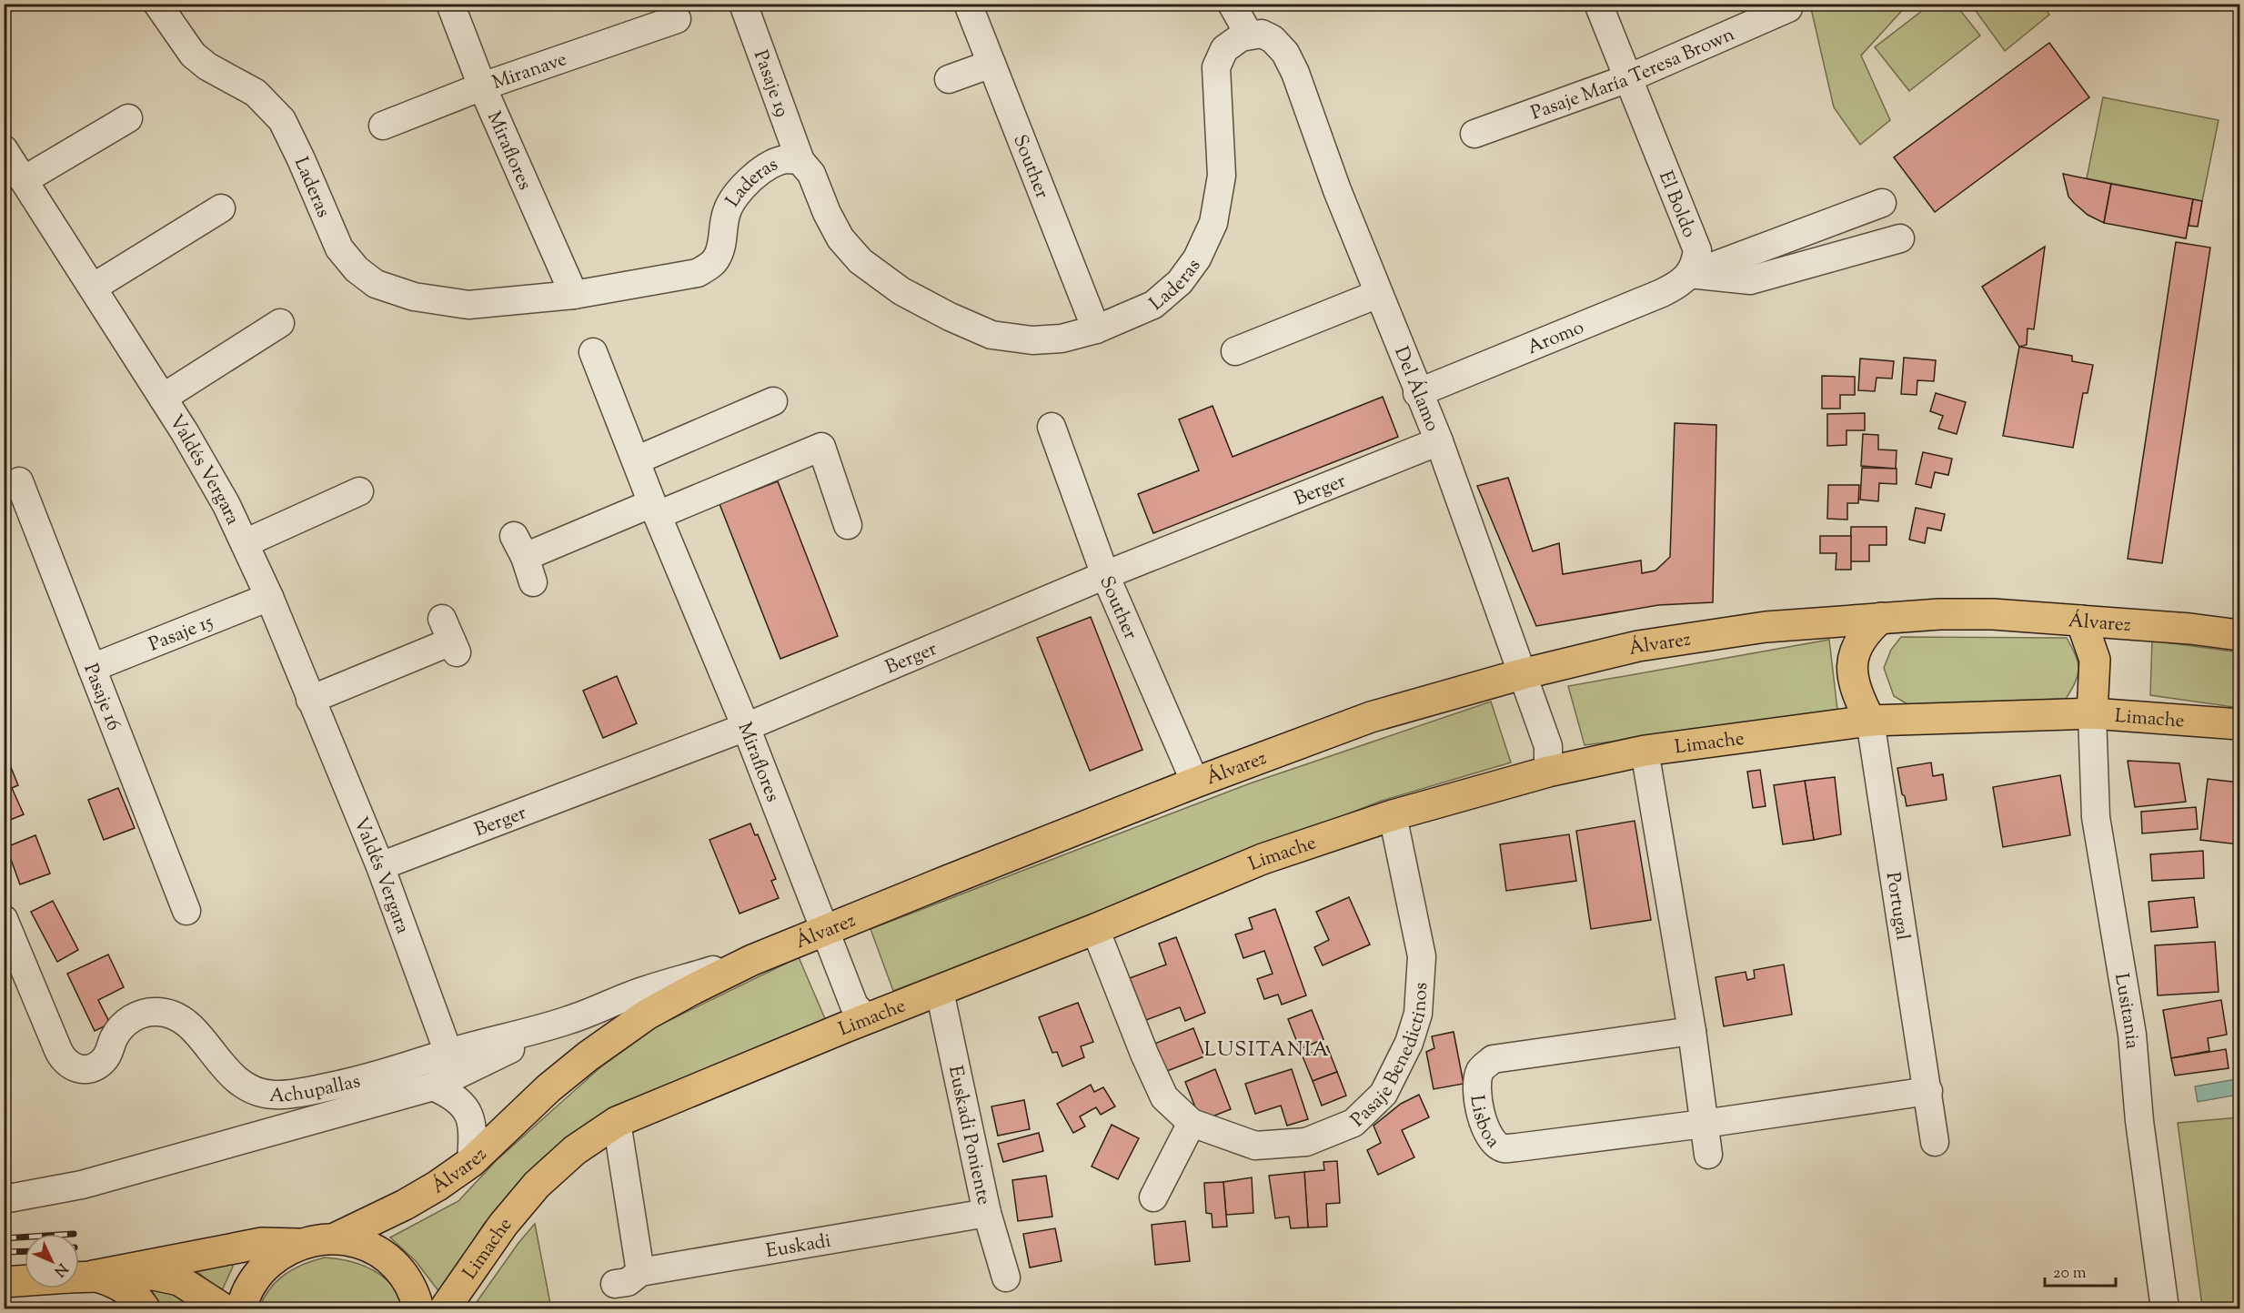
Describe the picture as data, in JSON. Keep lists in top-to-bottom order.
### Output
{
  "streets": {
    "main road": ["Álvarez", "Limache"],
    "street": [
      "Miranave",
      "Pasaje María Teresa Brown",
      "Pasaje 19",
      "Miraflores",
      "Souther",
      "Laderas",
      "El Boldo",
      "Aromo",
      "Del Álamo",
      "Valdés Vergara",
      "Berger",
      "Pasaje 15",
      "Pasaje 16",
      "Portugal",
      "Lusitania",
      "Pasaje Benedictinos",
      "Achupallas",
      "Lisboa",
      "Euskadi Poniente",
      "Euskadi"
    ]
  },
  "crossings": [
    ["Miranave", "Miraflores"],
    ["Pasaje María Teresa Brown", "El Boldo"],
    ["Pasaje 19", "Laderas"],
    ["Miraflores", "Laderas"],
    ["Miraflores", "Berger"],
    ["Miraflores", "Álvarez"],
    ["Miraflores", "Limache"],
    ["Souther", "Laderas"],
    ["Souther", "Berger"],
    ["Souther", "Álvarez"],
    ["Laderas", "Del Álamo"],
    ["El Boldo", "Aromo"],
    ["Aromo", "Del Álamo"],
    ["Del Álamo", "Berger"],
    ["Del Álamo", "Álvarez"],
    ["Del Álamo", "Limache"],
    ["Valdés Vergara", "Berger"],
    ["Valdés Vergara", "Pasaje 15"],
    ["Valdés Vergara", "Achupallas"],
    ["Álvarez", "Achupallas"],
    ["Pasaje 15", "Pasaje 16"],
    ["Limache", "Portugal"],
    ["Limache", "Lusitania"],
    ["Limache", "Pasaje Benedictinos"],
    ["Limache", "Euskadi Poniente"],
    ["Euskadi Poniente", "Euskadi"]
  ],
  "districts": ["LUSITANIA"],
  "scale_bar": "20 m",
  "north": "bottom right"
}
